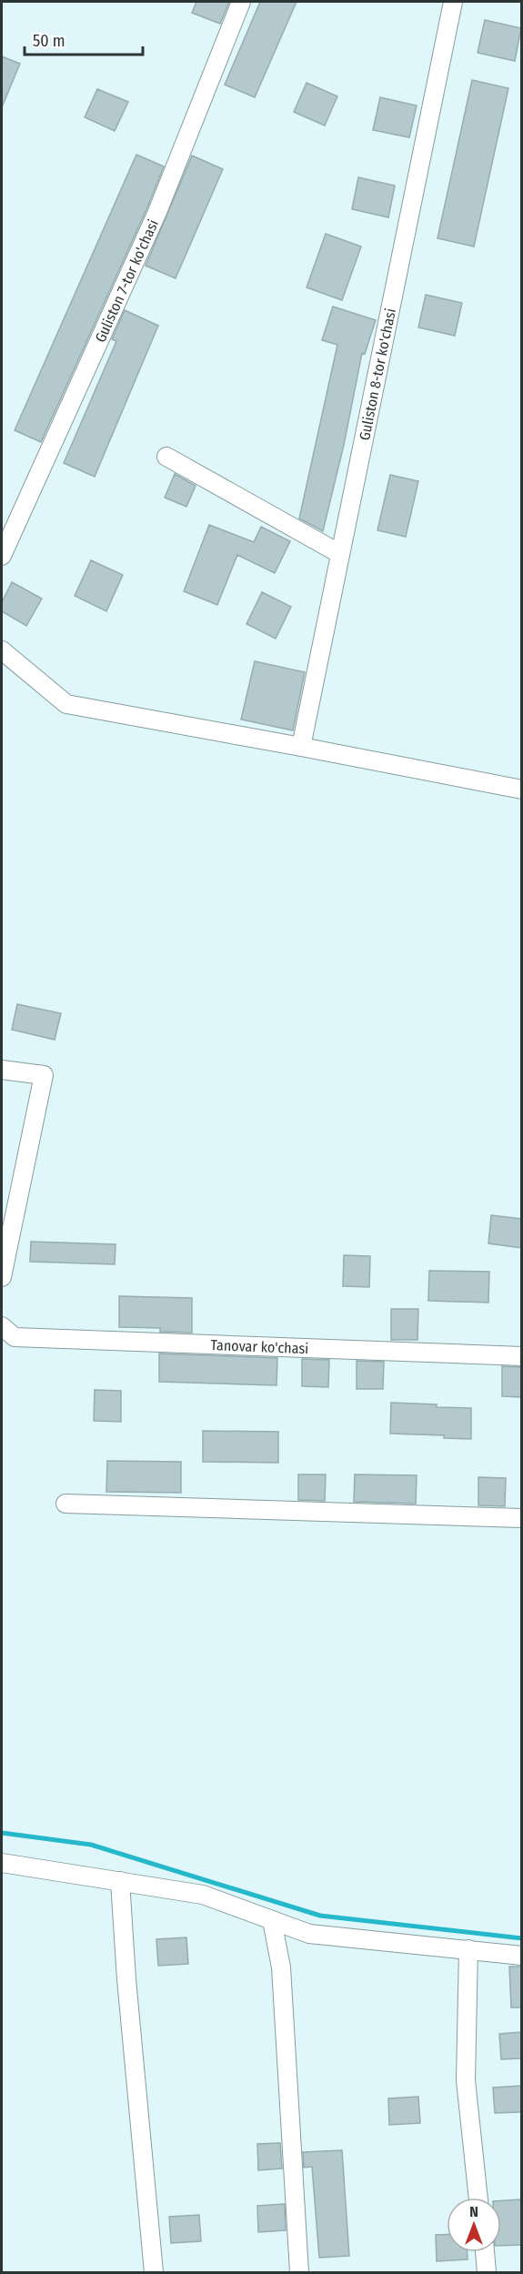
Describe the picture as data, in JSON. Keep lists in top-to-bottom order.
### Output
{
  "streets": {
    "street": ["Guliston 7-tor ko'chasi", "Guliston 8-tor ko'chasi", "Tanovar ko'chasi"]
  },
  "scale_bar": "50 m",
  "north": "top"
}
